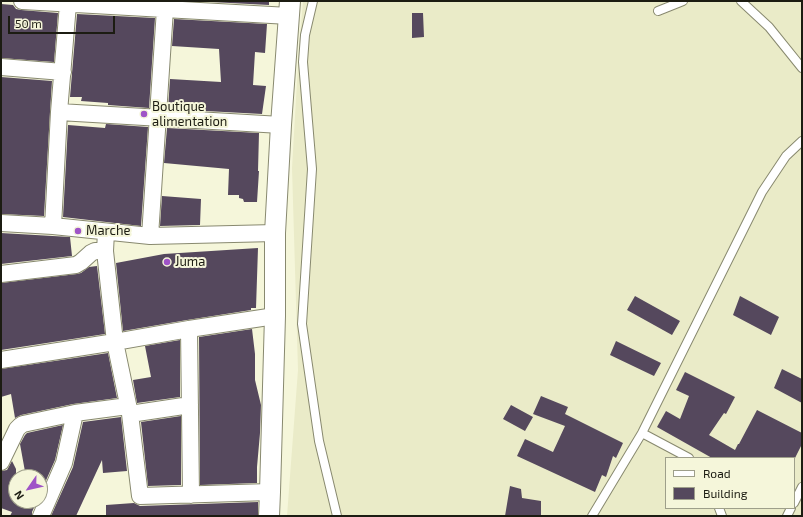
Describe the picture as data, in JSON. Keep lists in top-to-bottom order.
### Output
{
  "places": ["Boutique alimentation", "Marche", "Juma"],
  "legend": ["Road", "Building"],
  "scale_bar": "50 m",
  "north": "bottom left"
}
